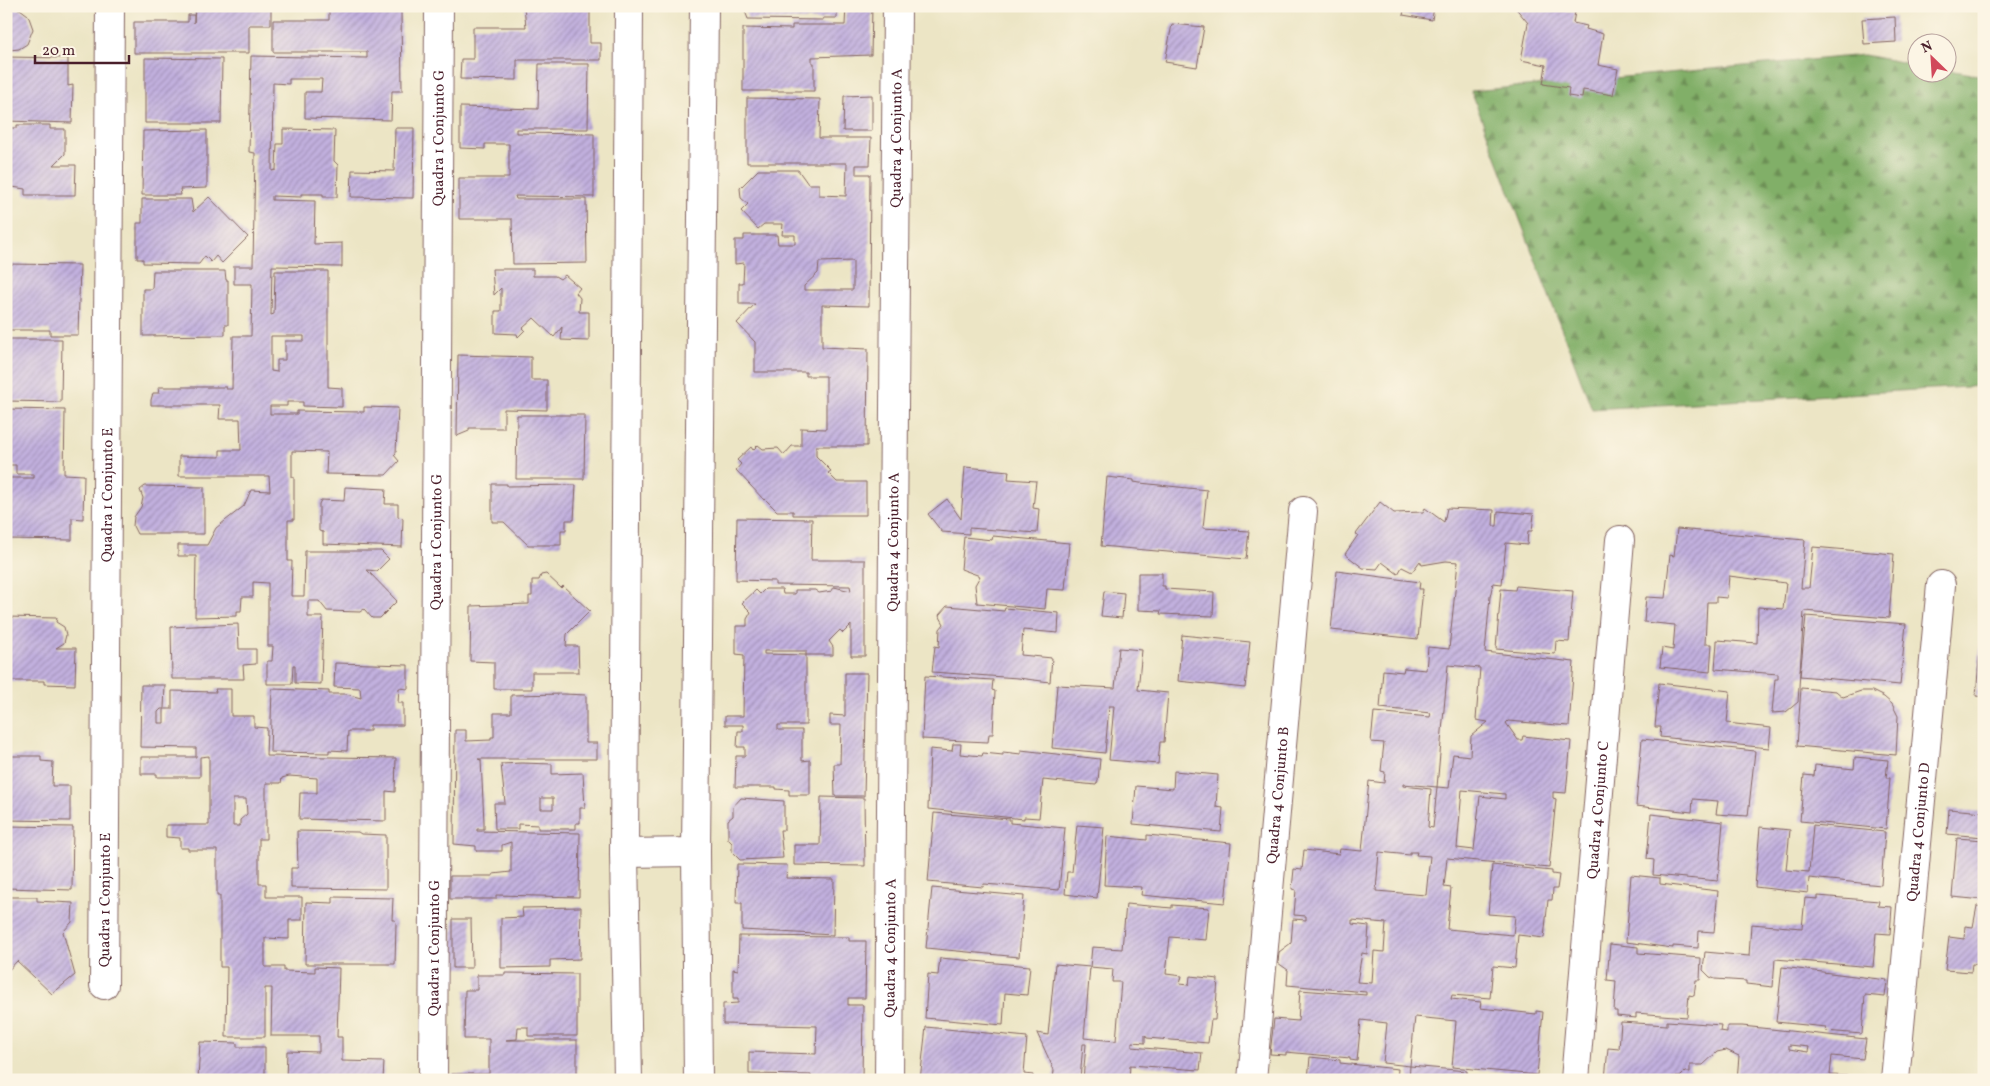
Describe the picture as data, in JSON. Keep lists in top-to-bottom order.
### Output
{
  "streets": {
    "street": [
      "Quadra 1 Conjunto G",
      "Quadra 4 Conjunto A",
      "Quadra 1 Conjunto E",
      "Quadra 4 Conjunto B",
      "Quadra 4 Conjunto C",
      "Quadra 4 Conjunto D"
    ]
  },
  "scale_bar": "20 m",
  "north": "top left"
}
